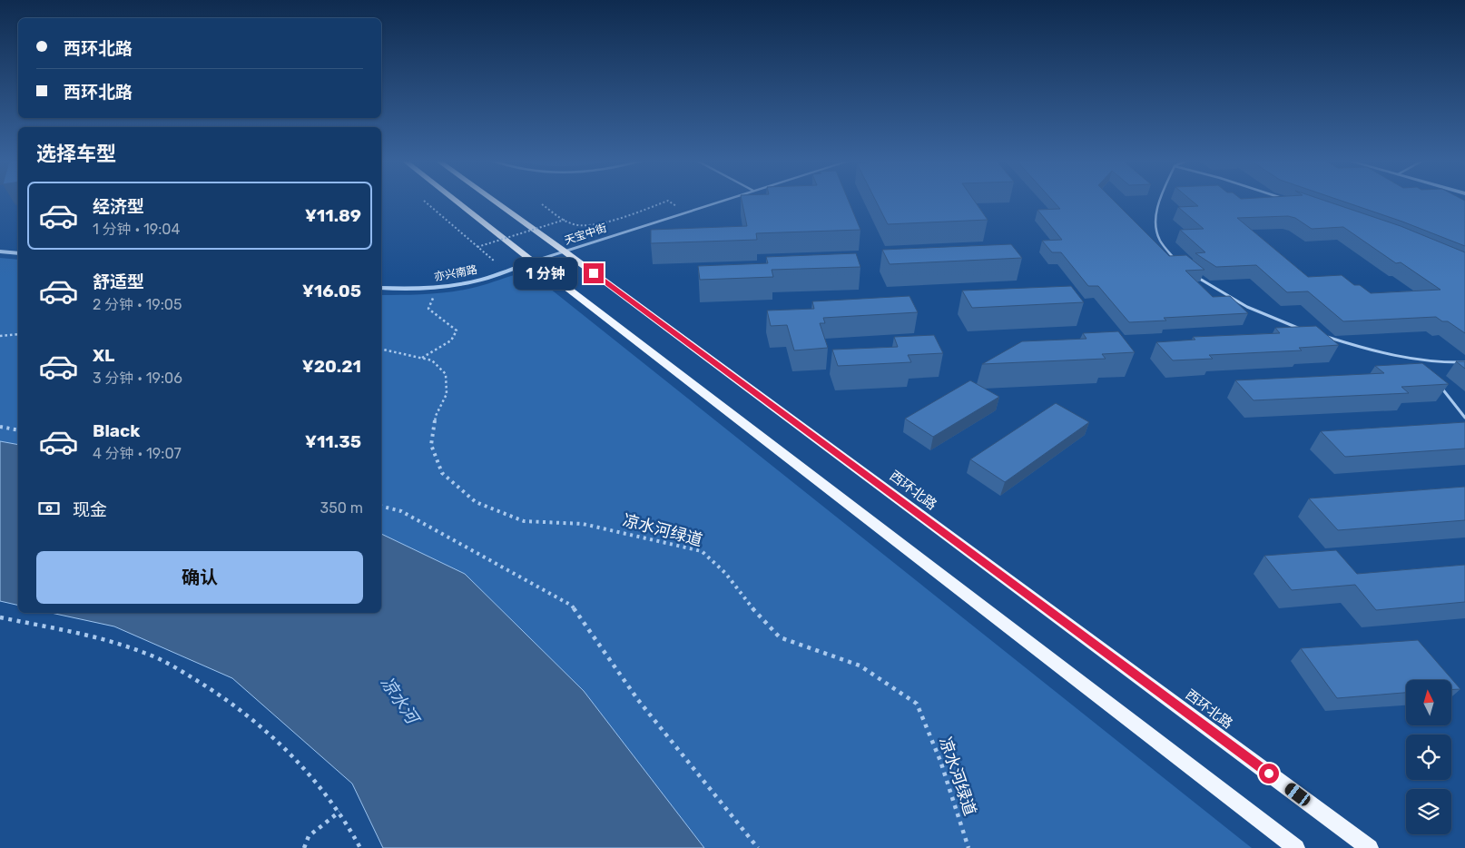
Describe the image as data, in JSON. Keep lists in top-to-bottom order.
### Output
{
  "streets": {
    "main road": ["西环北路"],
    "street": ["天宝中街", "亦兴南路"],
    "path": ["凉水河绿道"]
  },
  "crossings": [
    ["天宝中街", "亦兴南路"],
    ["天宝中街", "西环北路"]
  ],
  "water": ["凉水河"],
  "north": "top",
  "page": {
    "banner": ["西环北路", "西环北路"],
    "heading": "选择车型",
    "list": [
      {
        "name": "经济型",
        "note": "1 分钟 · 19:04",
        "value": "¥11.89"
      },
      {
        "name": "舒适型",
        "note": "2 分钟 · 19:05",
        "value": "¥16.05"
      },
      {
        "name": "XL",
        "note": "3 分钟 · 19:06",
        "value": "¥20.21"
      },
      {
        "name": "Black",
        "note": "4 分钟 · 19:07",
        "value": "¥11.35"
      }
    ],
    "bubble": "1 分钟",
    "pay": ["现金", "350 m"],
    "buttons": "确认"
  }
}
